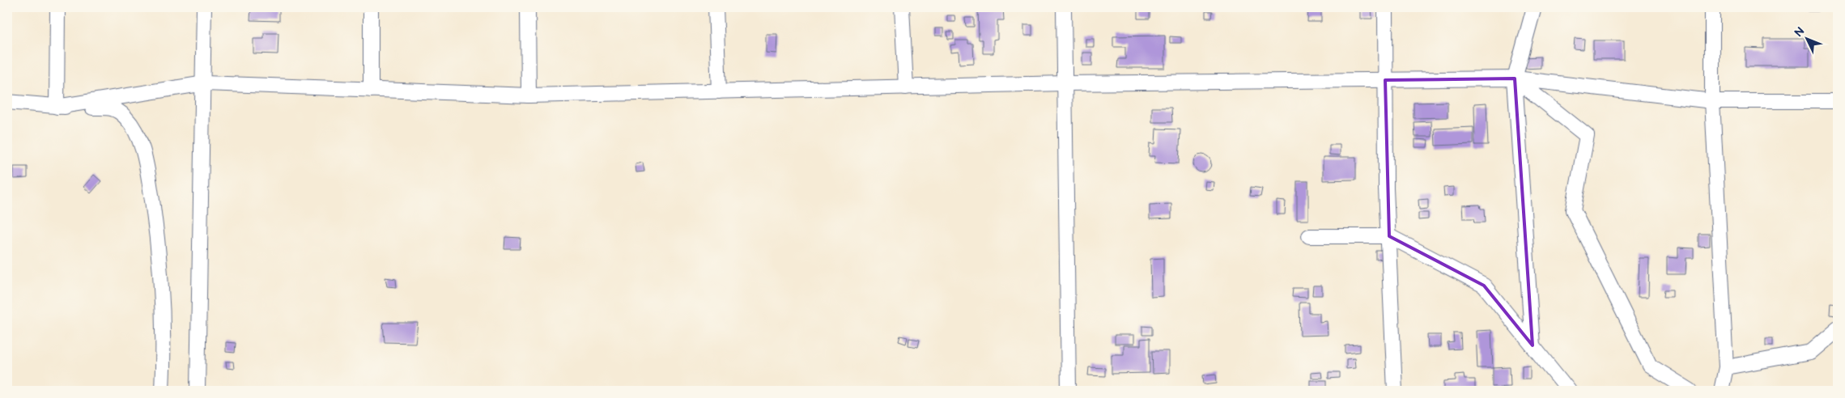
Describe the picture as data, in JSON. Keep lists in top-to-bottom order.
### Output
{
  "north": "top left"
}
